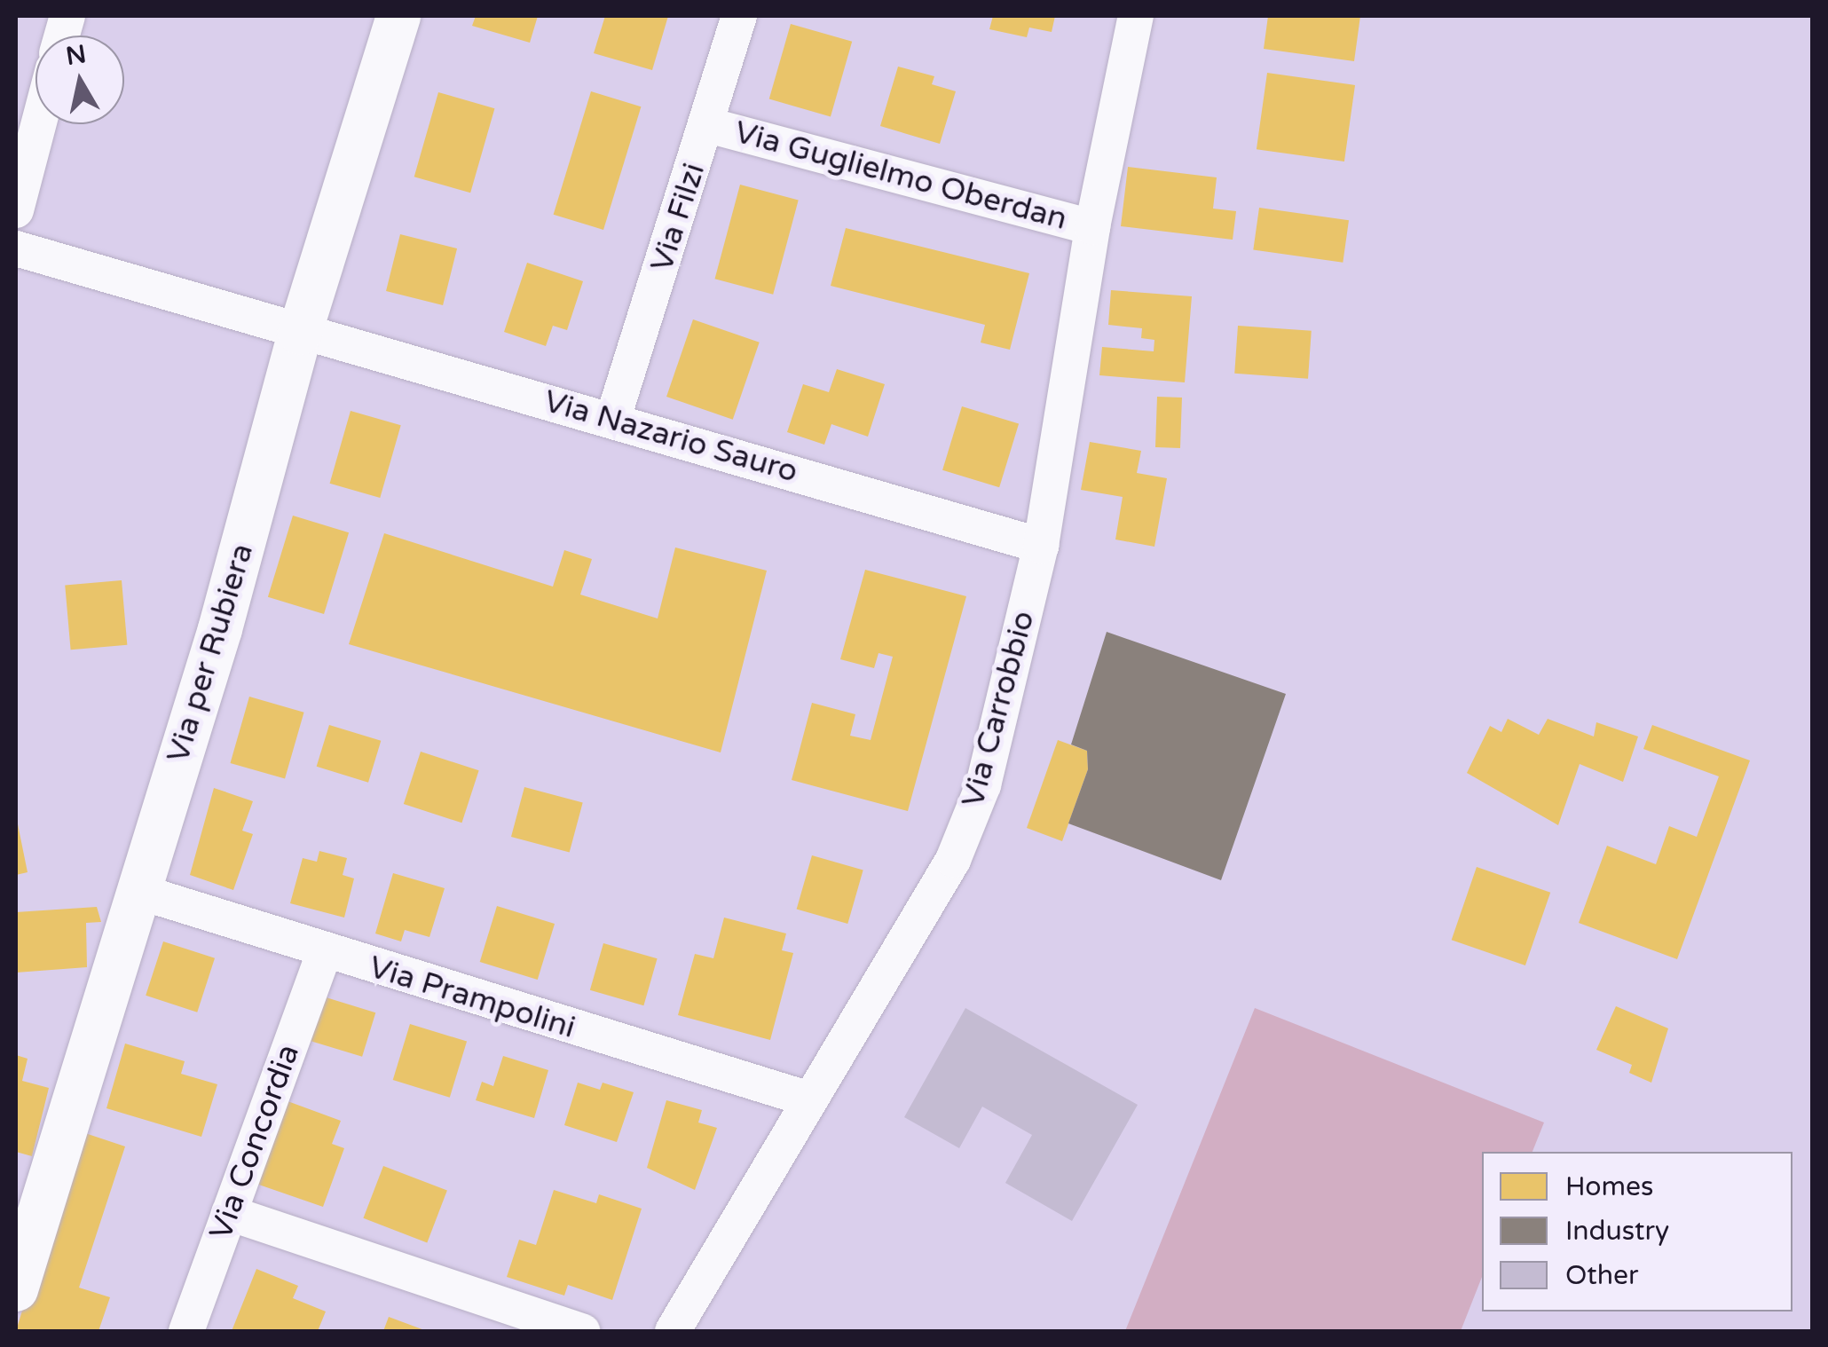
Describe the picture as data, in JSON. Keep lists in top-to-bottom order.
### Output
{
  "streets": {
    "street": [
      "Via Guglielmo Oberdan",
      "Via Filzi",
      "Via Nazario Sauro",
      "Via per Rubiera",
      "Via Carrobbio",
      "Via Prampolini",
      "Via Concordia"
    ]
  },
  "crossings": [
    ["Via Guglielmo Oberdan", "Via Filzi"],
    ["Via Guglielmo Oberdan", "Via Carrobbio"],
    ["Via Filzi", "Via Nazario Sauro"],
    ["Via Nazario Sauro", "Via per Rubiera"],
    ["Via Nazario Sauro", "Via Carrobbio"],
    ["Via per Rubiera", "Via Prampolini"],
    ["Via Carrobbio", "Via Prampolini"],
    ["Via Prampolini", "Via Concordia"]
  ],
  "legend": ["Homes", "Industry", "Other"],
  "north": "top"
}
